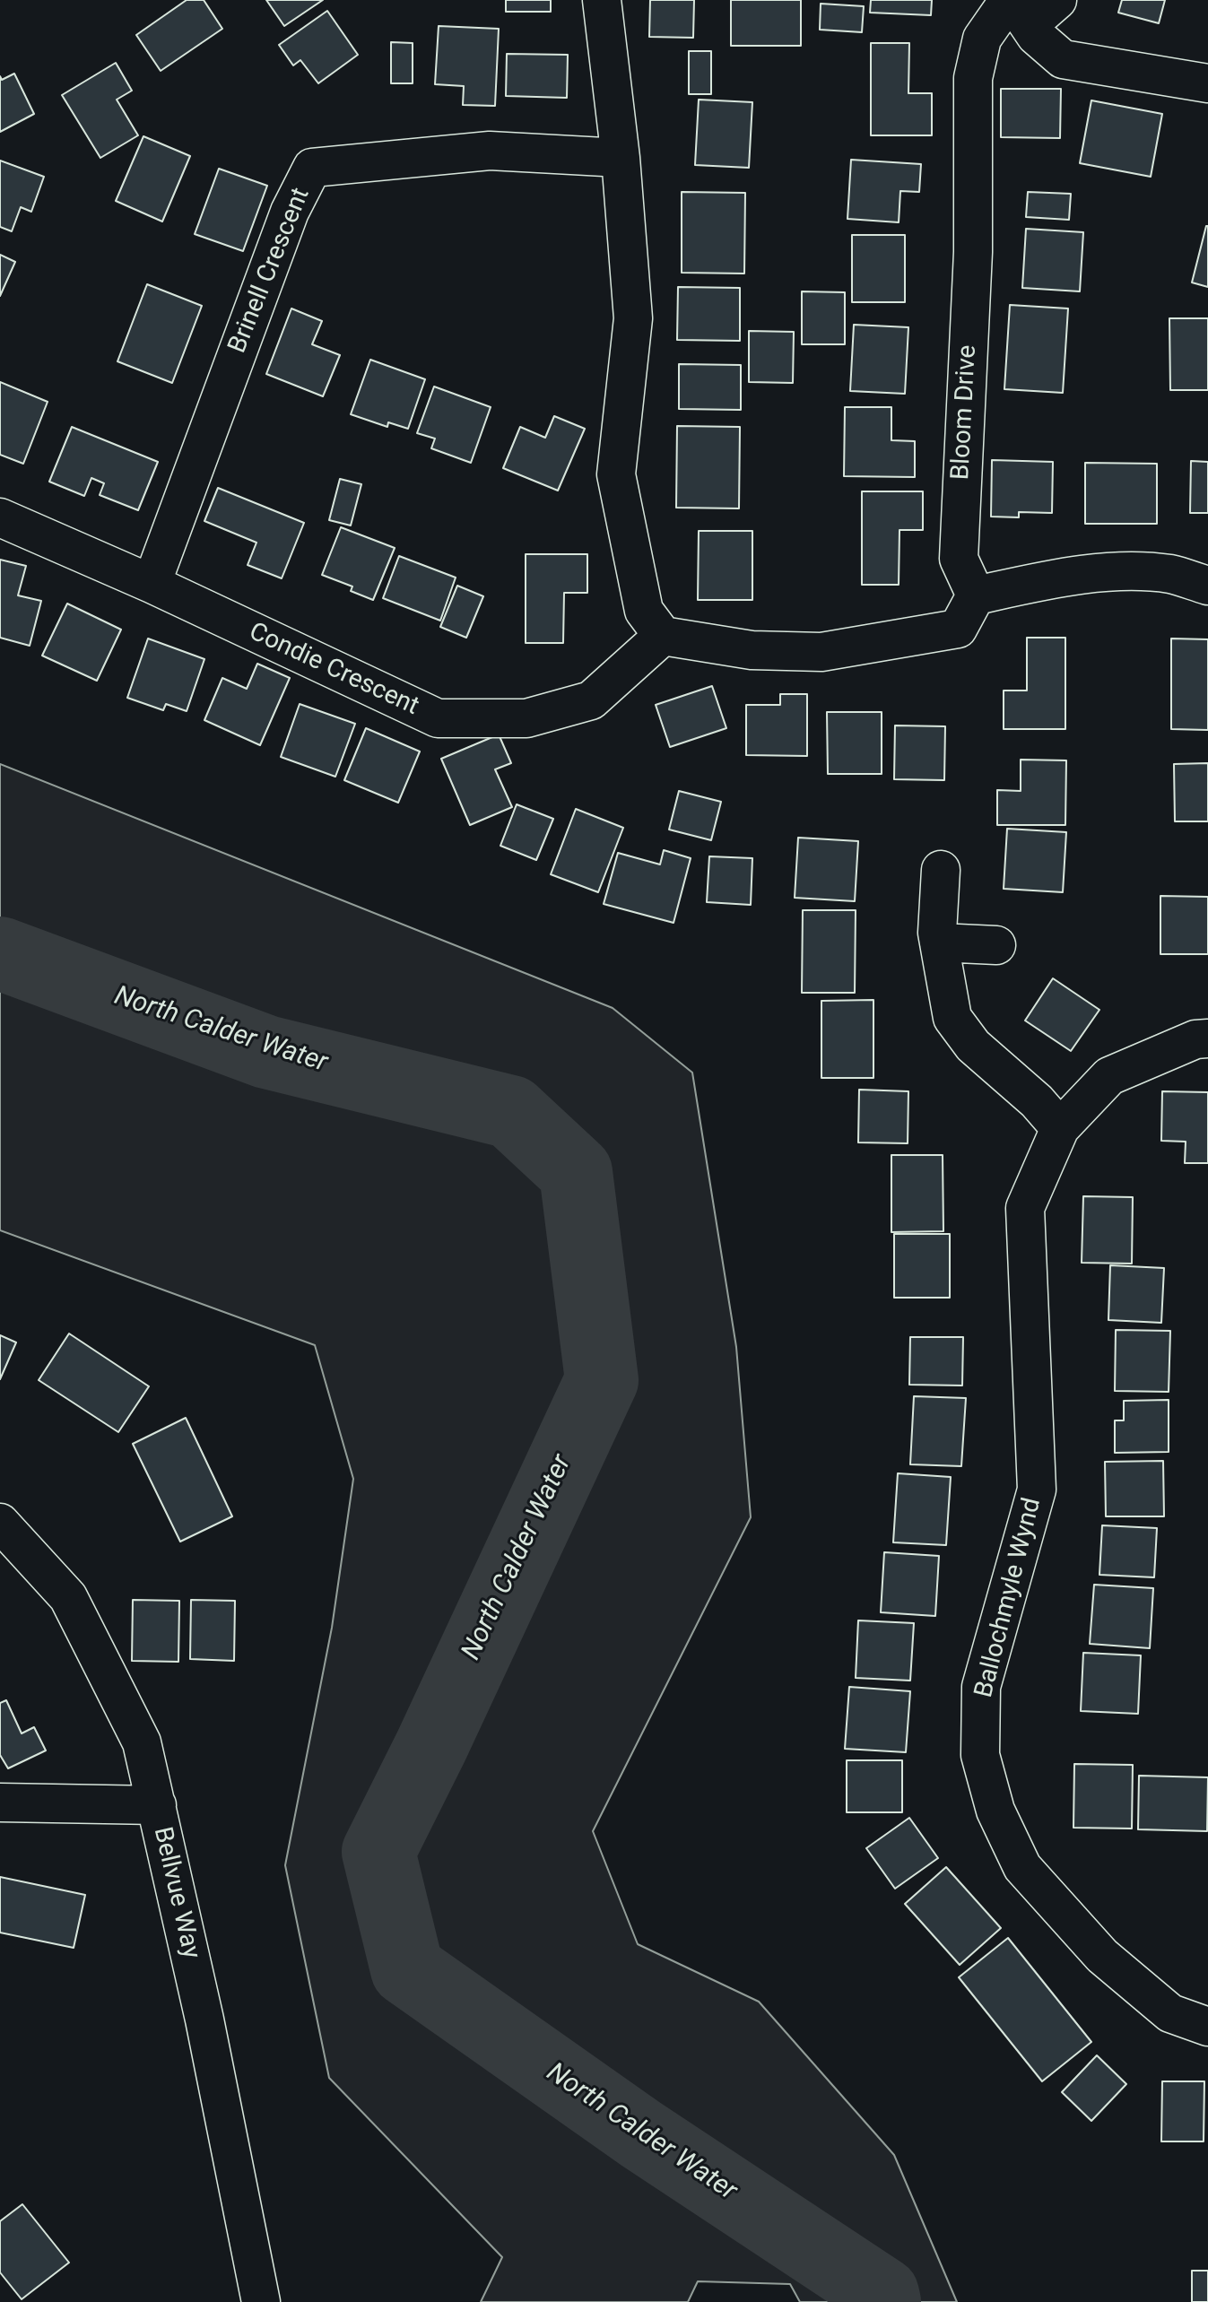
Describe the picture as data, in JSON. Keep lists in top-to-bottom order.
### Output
{
  "streets": {
    "street": [
      "Brinell Crescent",
      "Bloom Drive",
      "Condie Crescent",
      "Ballochmyle Wynd",
      "Bellvue Way"
    ]
  },
  "crossings": [
    ["Brinell Crescent", "Condie Crescent"]
  ],
  "water": ["North Calder Water"]
}
